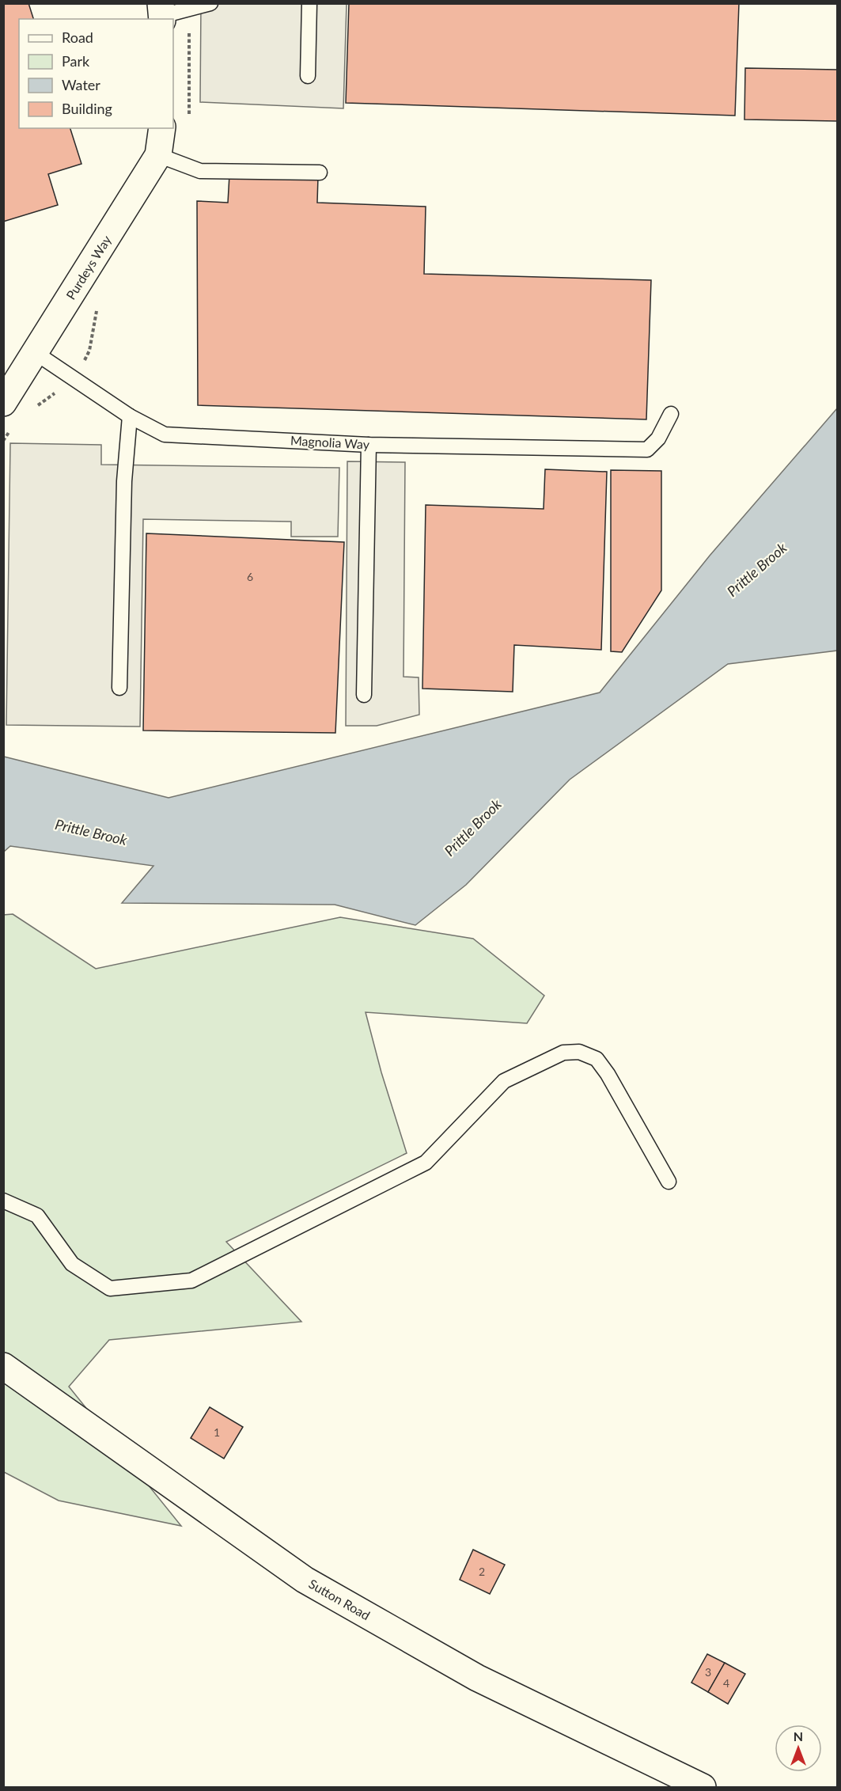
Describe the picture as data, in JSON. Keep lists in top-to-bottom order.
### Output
{
  "streets": {
    "street": ["Purdeys Way", "Sutton Road"],
    "lane": ["Magnolia Way"]
  },
  "crossings": [
    ["Purdeys Way", "Magnolia Way"]
  ],
  "water": ["Prittle Brook"],
  "house_numbers": [
    "6",
    "1",
    "2",
    "3",
    "4"
  ],
  "legend": [
    "Road",
    "Park",
    "Water",
    "Building"
  ],
  "north": "top"
}
